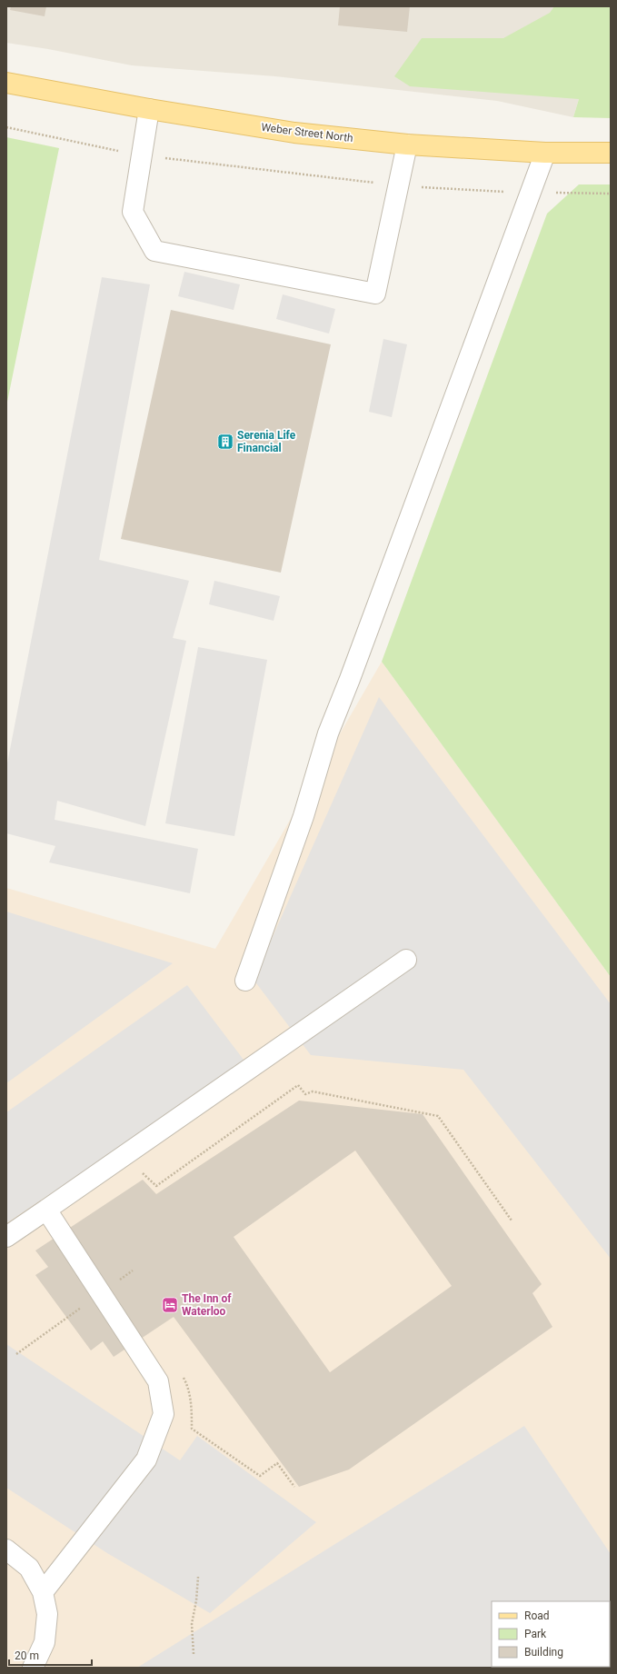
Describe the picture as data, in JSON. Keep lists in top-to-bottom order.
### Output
{
  "streets": {
    "main road": ["Weber Street North"]
  },
  "places": {
    "building": ["Serenia Life Financial"],
    "hotel": ["The Inn of Waterloo"]
  },
  "legend": ["Road", "Park", "Building"],
  "scale_bar": "20 m"
}
